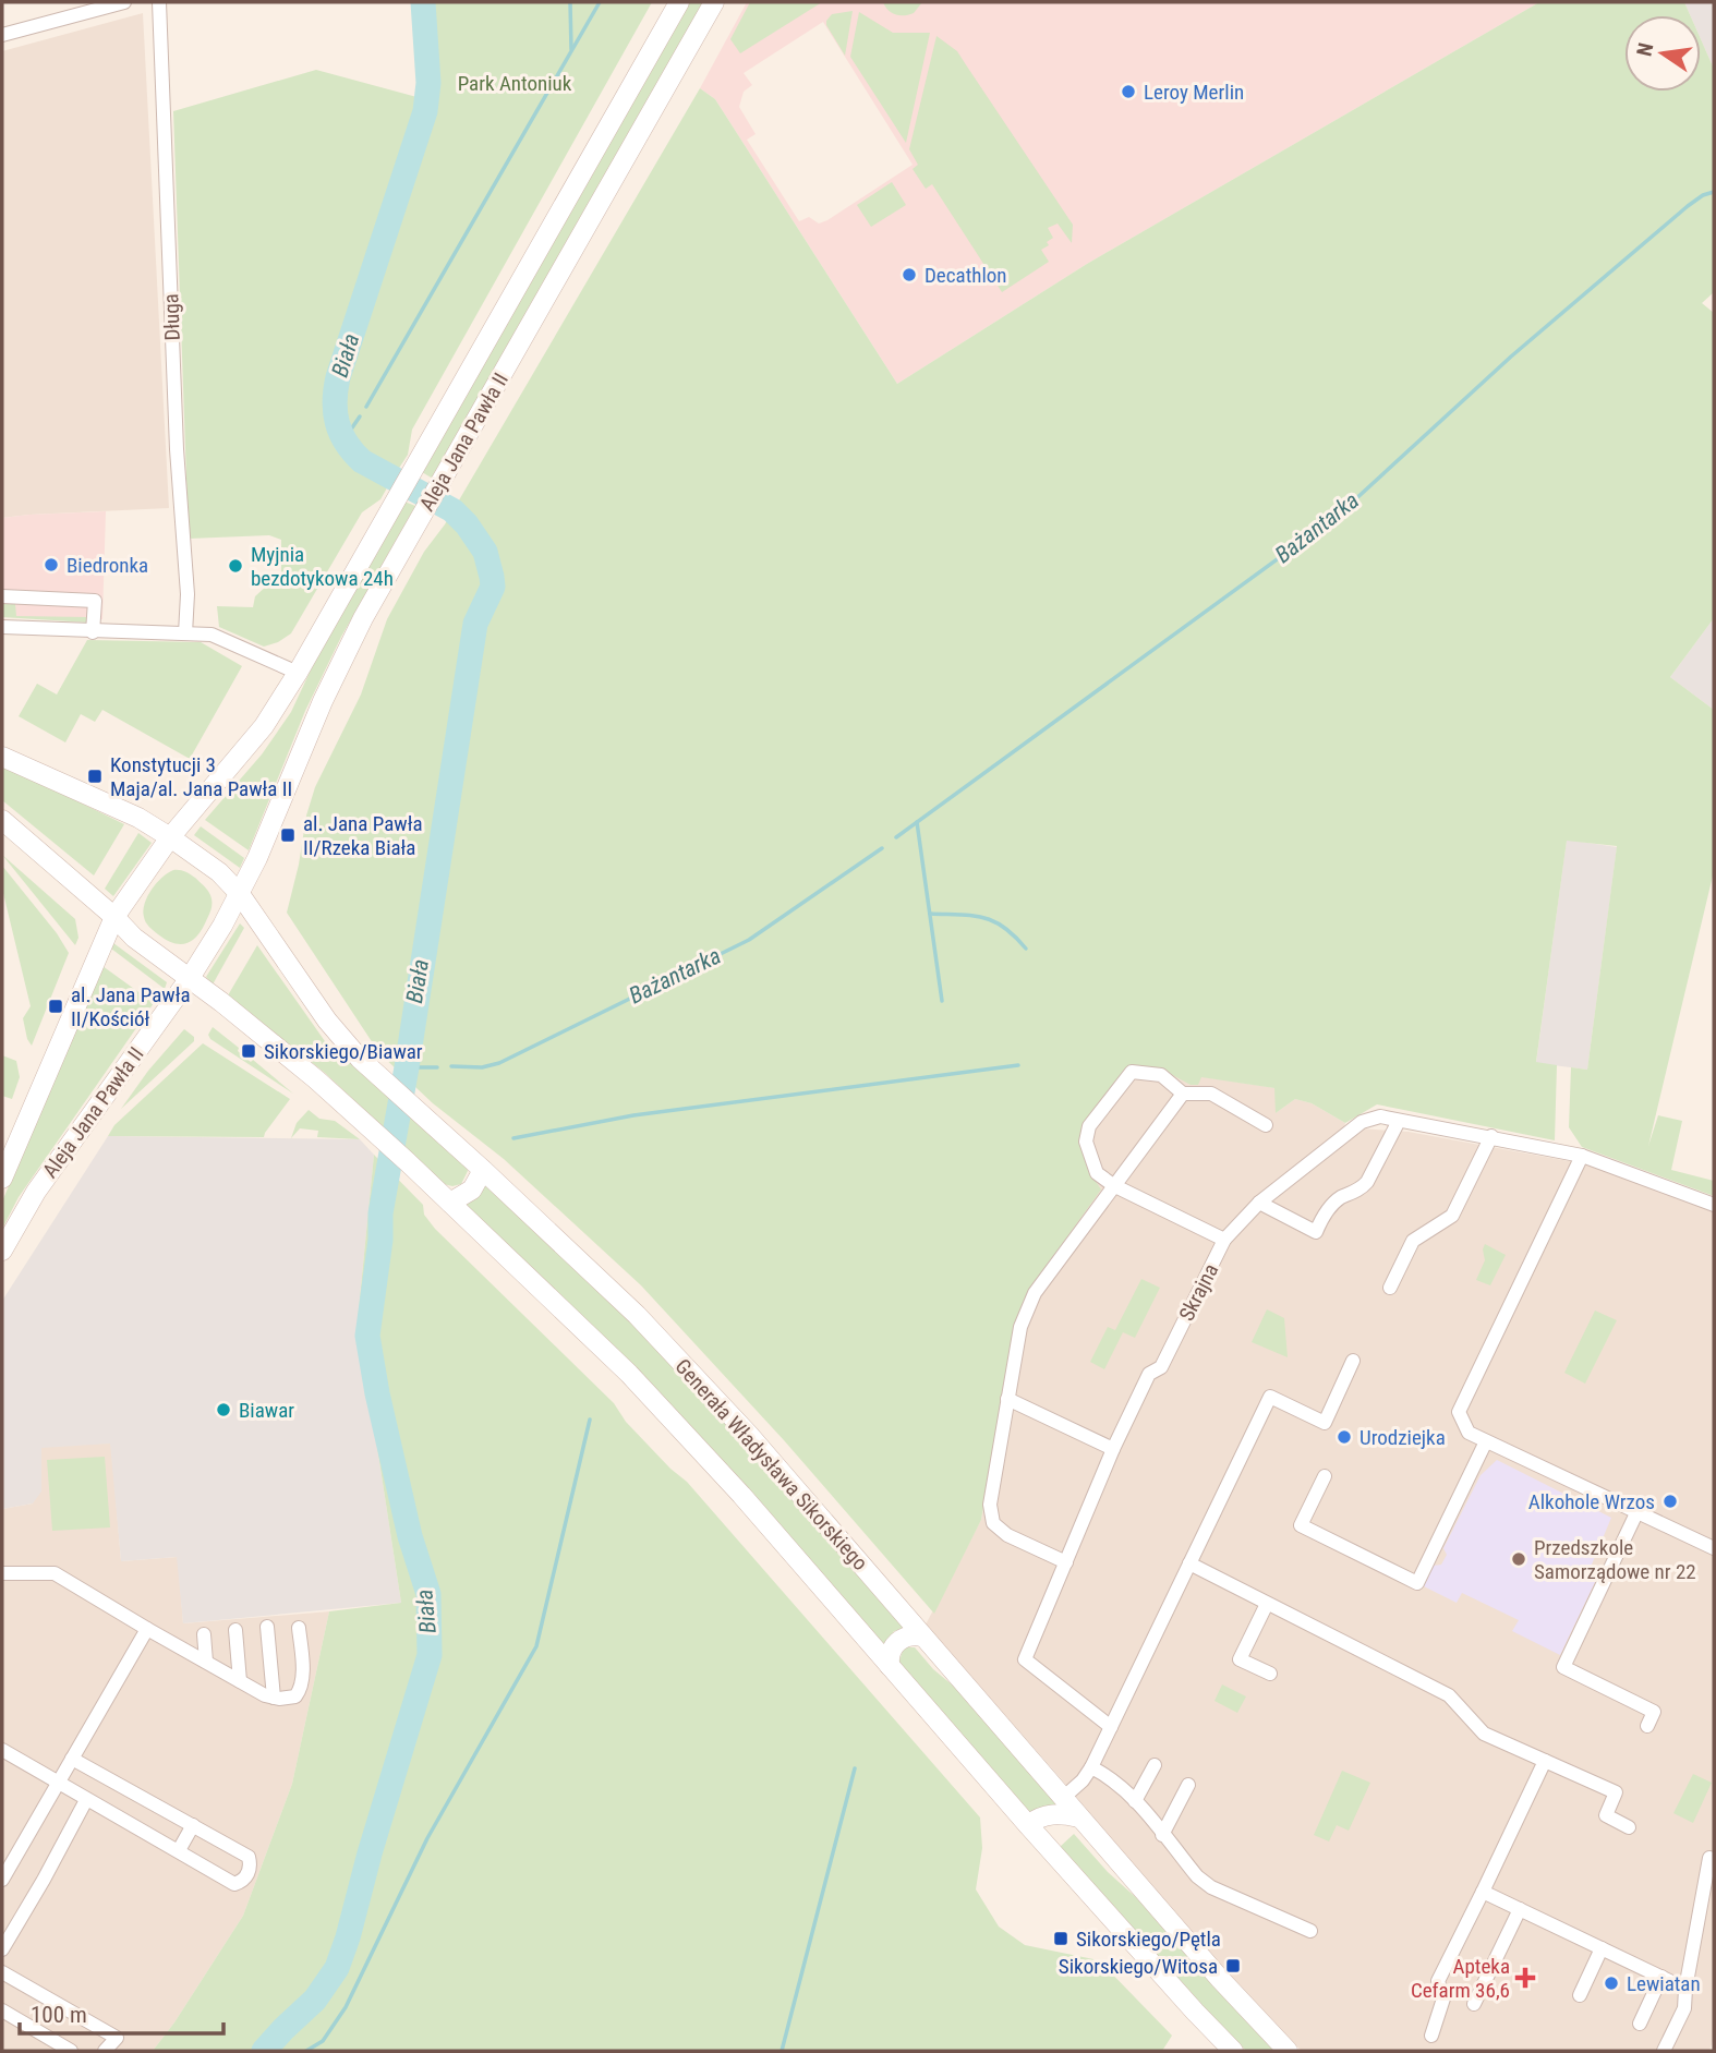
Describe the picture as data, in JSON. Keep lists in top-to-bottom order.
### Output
{
  "streets": {
    "main road": ["Aleja Jana Pawła II", "Generała Władysława Sikorskiego"],
    "street": ["Długa", "Skrajna"]
  },
  "crossings": [
    ["Aleja Jana Pawła II", "Generała Władysława Sikorskiego"]
  ],
  "water": ["Biała", "Bażantarka"],
  "parks": ["Park Antoniuk"],
  "places": {
    "other": [
      "Leroy Merlin",
      "Decathlon",
      "Biedronka",
      "Myjnia bezdotykowa 24h",
      "Biawar",
      "Urodziejka",
      "Alkohole Wrzos",
      "Przedszkole Samorządowe nr 22",
      "Lewiatan"
    ],
    "transit": [
      "Konstytucji 3 Maja/al. Jana Pawła II",
      "al. Jana Pawła II/Rzeka Biała",
      "al. Jana Pawła II/Kościół",
      "Sikorskiego/Biawar",
      "Sikorskiego/Pętla",
      "Sikorskiego/Witosa"
    ],
    "health": ["Apteka Cefarm 36,6"]
  },
  "scale_bar": "100 m",
  "north": "left"
}
